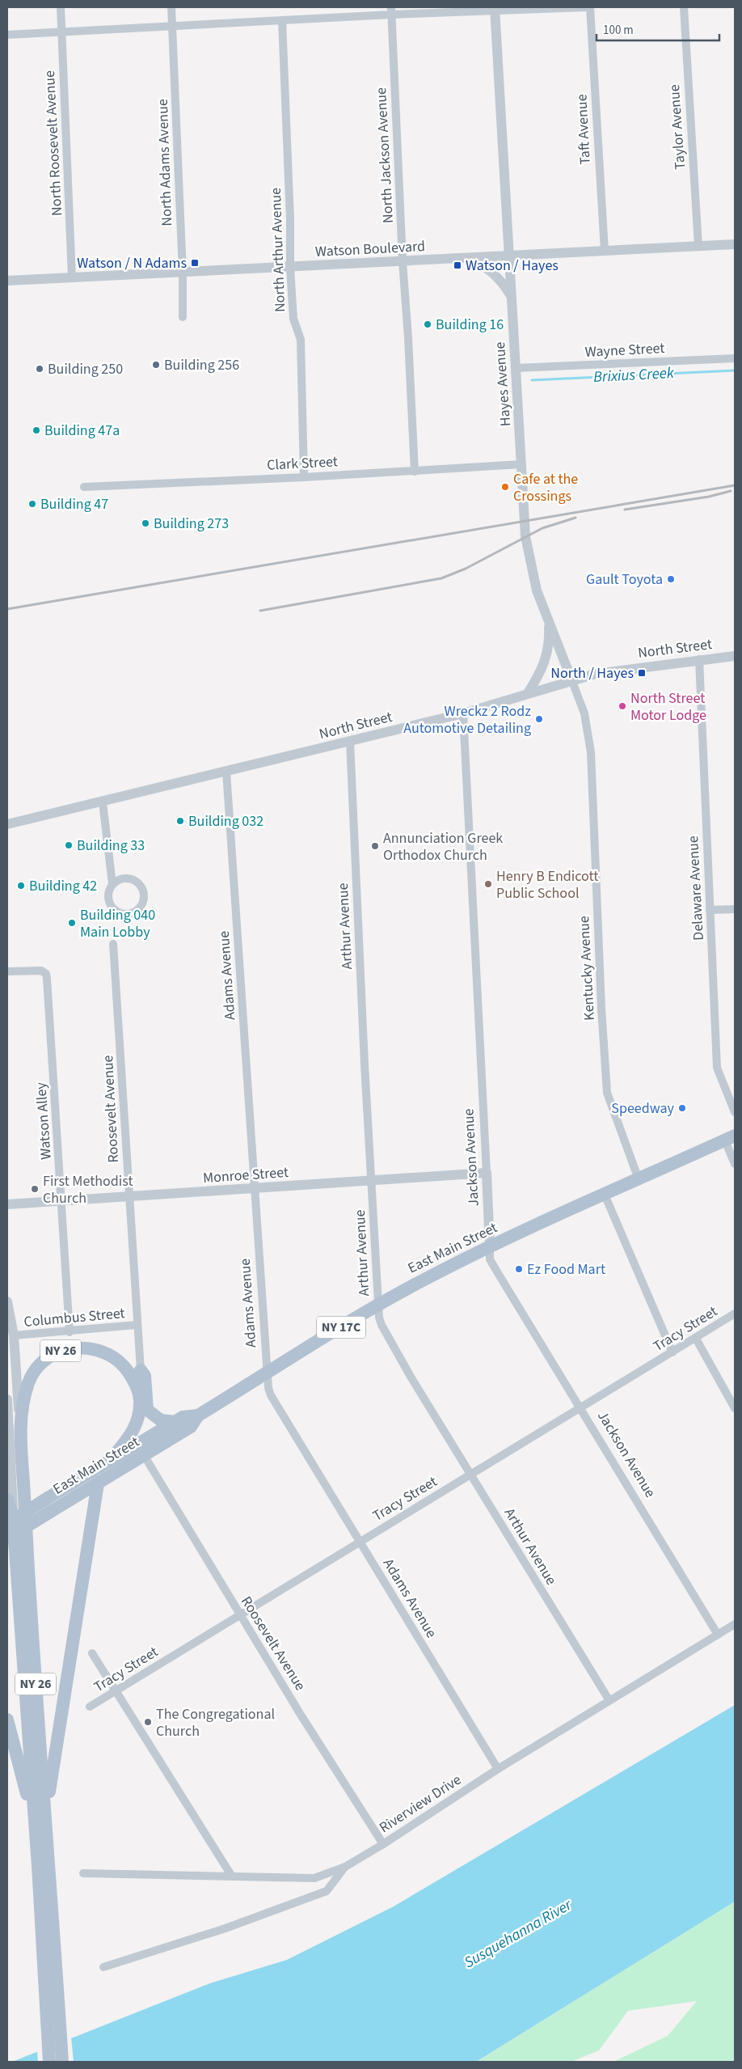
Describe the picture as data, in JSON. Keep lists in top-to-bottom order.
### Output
{
  "streets": {
    "main road": ["East Main Street", "NY 17C", "NY 26"],
    "street": [
      "Taylor Avenue",
      "Taft Avenue",
      "North Roosevelt Avenue",
      "North Jackson Avenue",
      "North Adams Avenue",
      "Watson Boulevard",
      "North Arthur Avenue",
      "Wayne Street",
      "Hayes Avenue",
      "Clark Street",
      "North Street",
      "Delaware Avenue",
      "Arthur Avenue",
      "Kentucky Avenue",
      "Adams Avenue",
      "Roosevelt Avenue",
      "Watson Alley",
      "Jackson Avenue",
      "Monroe Street",
      "Columbus Street",
      "Tracy Street",
      "Riverview Drive"
    ]
  },
  "crossings": [
    ["Taylor Avenue", "Watson Boulevard"],
    ["Taft Avenue", "Watson Boulevard"],
    ["North Roosevelt Avenue", "Watson Boulevard"],
    ["North Jackson Avenue", "Watson Boulevard"],
    ["North Jackson Avenue", "Clark Street"],
    ["North Adams Avenue", "Watson Boulevard"],
    ["Watson Boulevard", "North Arthur Avenue"],
    ["Watson Boulevard", "Hayes Avenue"],
    ["North Arthur Avenue", "Clark Street"],
    ["Wayne Street", "Hayes Avenue"],
    ["Hayes Avenue", "Clark Street"],
    ["Hayes Avenue", "North Street"],
    ["Hayes Avenue", "Kentucky Avenue"],
    ["North Street", "Delaware Avenue"],
    ["North Street", "Arthur Avenue"],
    ["North Street", "Kentucky Avenue"],
    ["North Street", "Adams Avenue"],
    ["North Street", "Jackson Avenue"],
    ["Arthur Avenue", "Monroe Street"],
    ["Arthur Avenue", "East Main Street"],
    ["Arthur Avenue", "Tracy Street"],
    ["Arthur Avenue", "Riverview Drive"],
    ["Kentucky Avenue", "East Main Street"],
    ["Adams Avenue", "Monroe Street"],
    ["Adams Avenue", "East Main Street"],
    ["Adams Avenue", "Tracy Street"],
    ["Adams Avenue", "Riverview Drive"],
    ["Roosevelt Avenue", "Monroe Street"],
    ["Roosevelt Avenue", "East Main Street"],
    ["Roosevelt Avenue", "Columbus Street"],
    ["Roosevelt Avenue", "Tracy Street"],
    ["Roosevelt Avenue", "Riverview Drive"],
    ["Watson Alley", "Monroe Street"],
    ["Watson Alley", "Columbus Street"],
    ["Jackson Avenue", "Monroe Street"],
    ["Jackson Avenue", "East Main Street"],
    ["Jackson Avenue", "Tracy Street"],
    ["Jackson Avenue", "Riverview Drive"],
    ["East Main Street", "NY 26"]
  ],
  "water": ["Brixius Creek", "Susquehanna River"],
  "places": {
    "transit": ["Watson / N Adams", "Watson / Hayes", "North / Hayes"],
    "other": [
      "Building 16",
      "Building 256",
      "Building 250",
      "Building 47a",
      "Cafe at the Crossings",
      "Building 47",
      "Building 273",
      "Gault Toyota",
      "North Street Motor Lodge",
      "Wreckz 2 Rodz Automotive Detailing",
      "Building 032",
      "Building 33",
      "Annunciation Greek Orthodox Church",
      "Henry B Endicott Public School",
      "Building 42",
      "Building 040 Main Lobby",
      "Speedway",
      "First Methodist Church",
      "Ez Food Mart",
      "The Congregational Church"
    ]
  },
  "scale_bar": "100 m"
}
